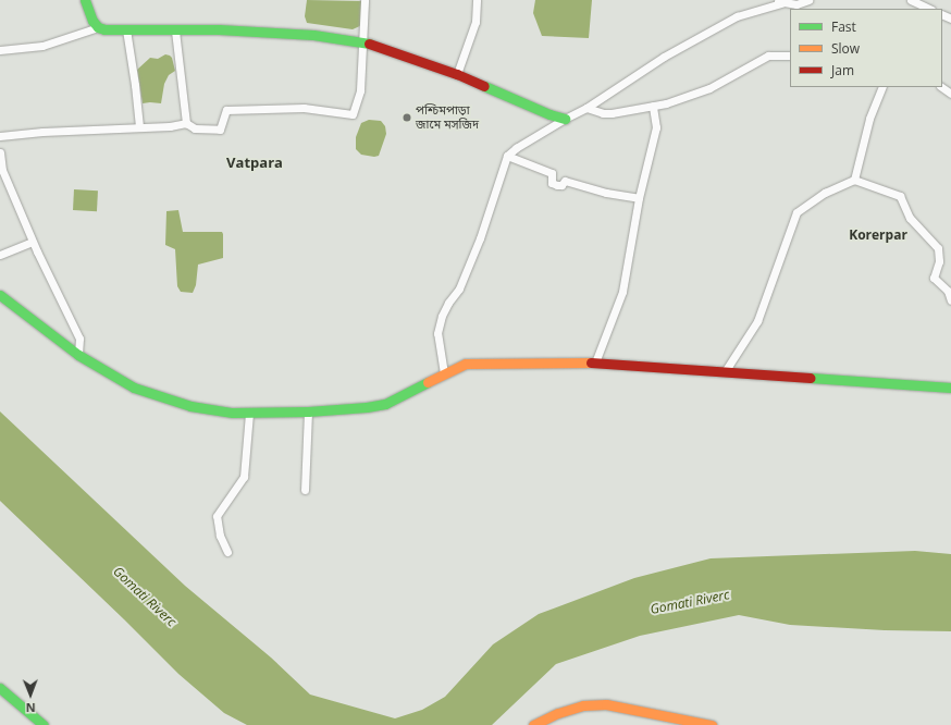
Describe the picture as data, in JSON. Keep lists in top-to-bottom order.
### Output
{
  "districts": ["Vatpara", "Korerpar"],
  "water": ["Gomati Riverc"],
  "places": ["পশ্চিমপাড়া জামে মসজিদ"],
  "legend": ["Fast", "Slow", "Jam"],
  "north": "bottom"
}
